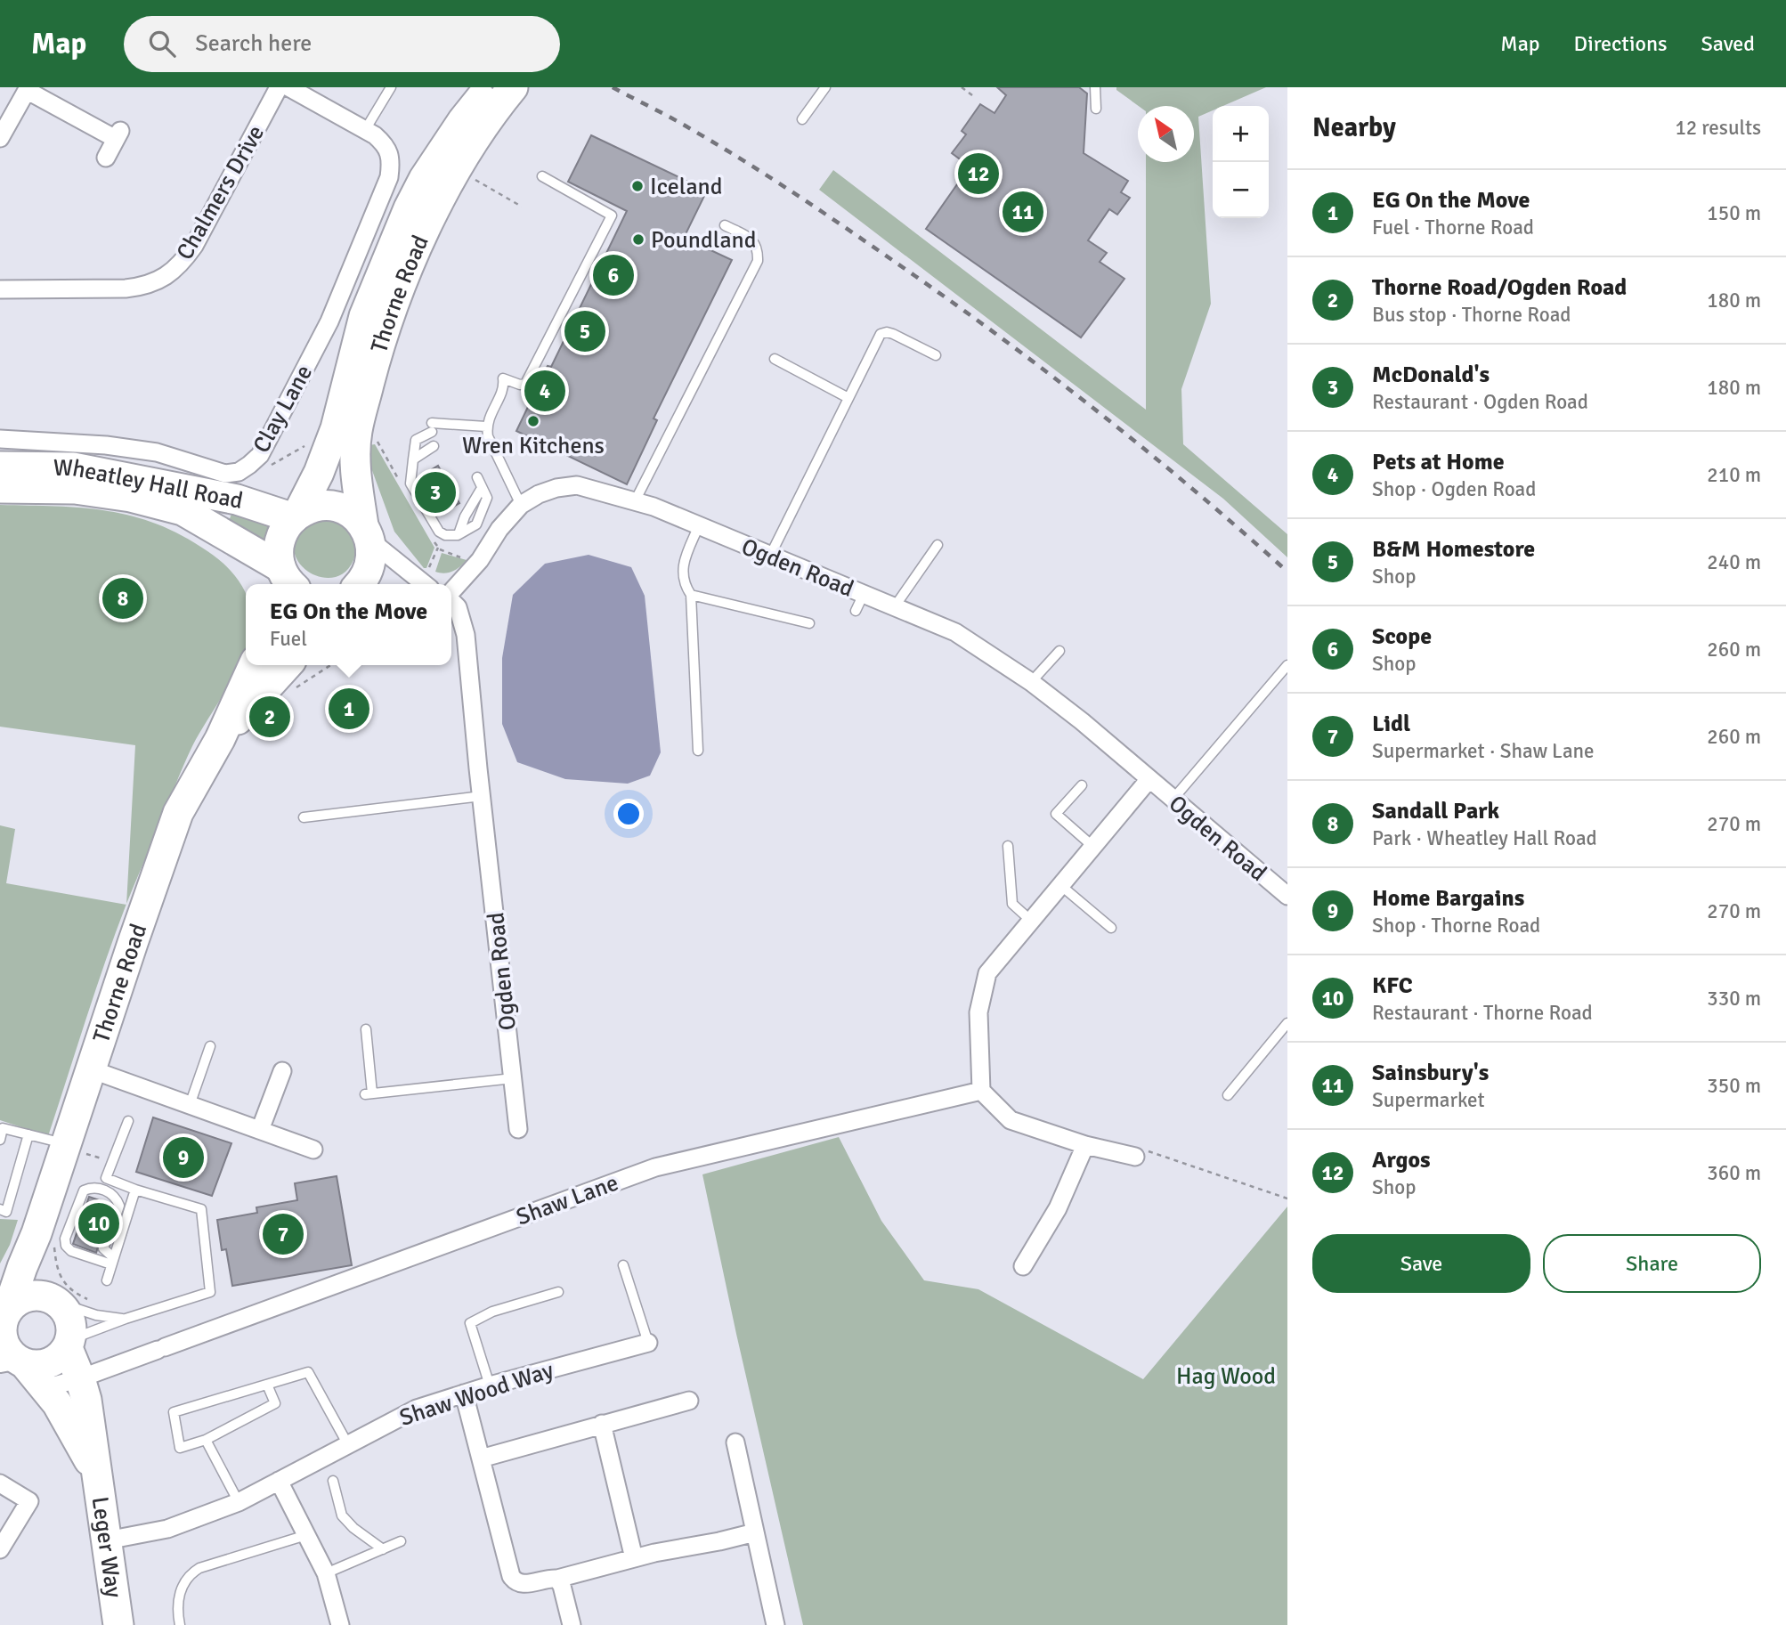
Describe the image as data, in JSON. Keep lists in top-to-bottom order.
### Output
{
  "streets": {
    "highway": ["Thorne Road", "Wheatley Hall Road", "Leger Way"],
    "street": [
      "Chalmers Drive",
      "Clay Lane",
      "Ogden Road",
      "Shaw Lane",
      "Shaw Wood Way"
    ]
  },
  "crossings": [
    ["Thorne Road", "Wheatley Hall Road"],
    ["Thorne Road", "Leger Way"],
    ["Ogden Road", "Shaw Lane"],
    ["Shaw Lane", "Leger Way"],
    ["Shaw Wood Way", "Leger Way"]
  ],
  "parks": ["Hag Wood"],
  "places": ["Iceland", "Poundland", "Wren Kitchens"],
  "north": "top left",
  "page": {
    "header": "Map",
    "search": "Search here",
    "nav": ["Map", "Directions", "Saved"],
    "heading": ["Nearby", "12 results"],
    "map_buttons": ["+", "−"],
    "pins": [
      "12",
      "11",
      "6",
      "5",
      "4",
      "3",
      "8",
      "1",
      "2",
      "9",
      "10",
      "7"
    ],
    "list": [
      {
        "mark": "1",
        "name": "EG On the Move",
        "note": "Fuel · Thorne Road",
        "value": "150 m"
      },
      {
        "mark": "2",
        "name": "Thorne Road/Ogden Road",
        "note": "Bus stop · Thorne Road",
        "value": "180 m"
      },
      {
        "mark": "3",
        "name": "McDonald's",
        "note": "Restaurant · Ogden Road",
        "value": "180 m"
      },
      {
        "mark": "4",
        "name": "Pets at Home",
        "note": "Shop · Ogden Road",
        "value": "210 m"
      },
      {
        "mark": "5",
        "name": "B&M Homestore",
        "note": "Shop",
        "value": "240 m"
      },
      {
        "mark": "6",
        "name": "Scope",
        "note": "Shop",
        "value": "260 m"
      },
      {
        "mark": "7",
        "name": "Lidl",
        "note": "Supermarket · Shaw Lane",
        "value": "260 m"
      },
      {
        "mark": "8",
        "name": "Sandall Park",
        "note": "Park · Wheatley Hall Road",
        "value": "270 m"
      },
      {
        "mark": "9",
        "name": "Home Bargains",
        "note": "Shop · Thorne Road",
        "value": "270 m"
      },
      {
        "mark": "10",
        "name": "KFC",
        "note": "Restaurant · Thorne Road",
        "value": "330 m"
      },
      {
        "mark": "11",
        "name": "Sainsbury's",
        "note": "Supermarket",
        "value": "350 m"
      },
      {
        "mark": "12",
        "name": "Argos",
        "note": "Shop",
        "value": "360 m"
      }
    ],
    "popup": ["EG On the Move", "Fuel"],
    "buttons": ["Save", "Share"]
  }
}
